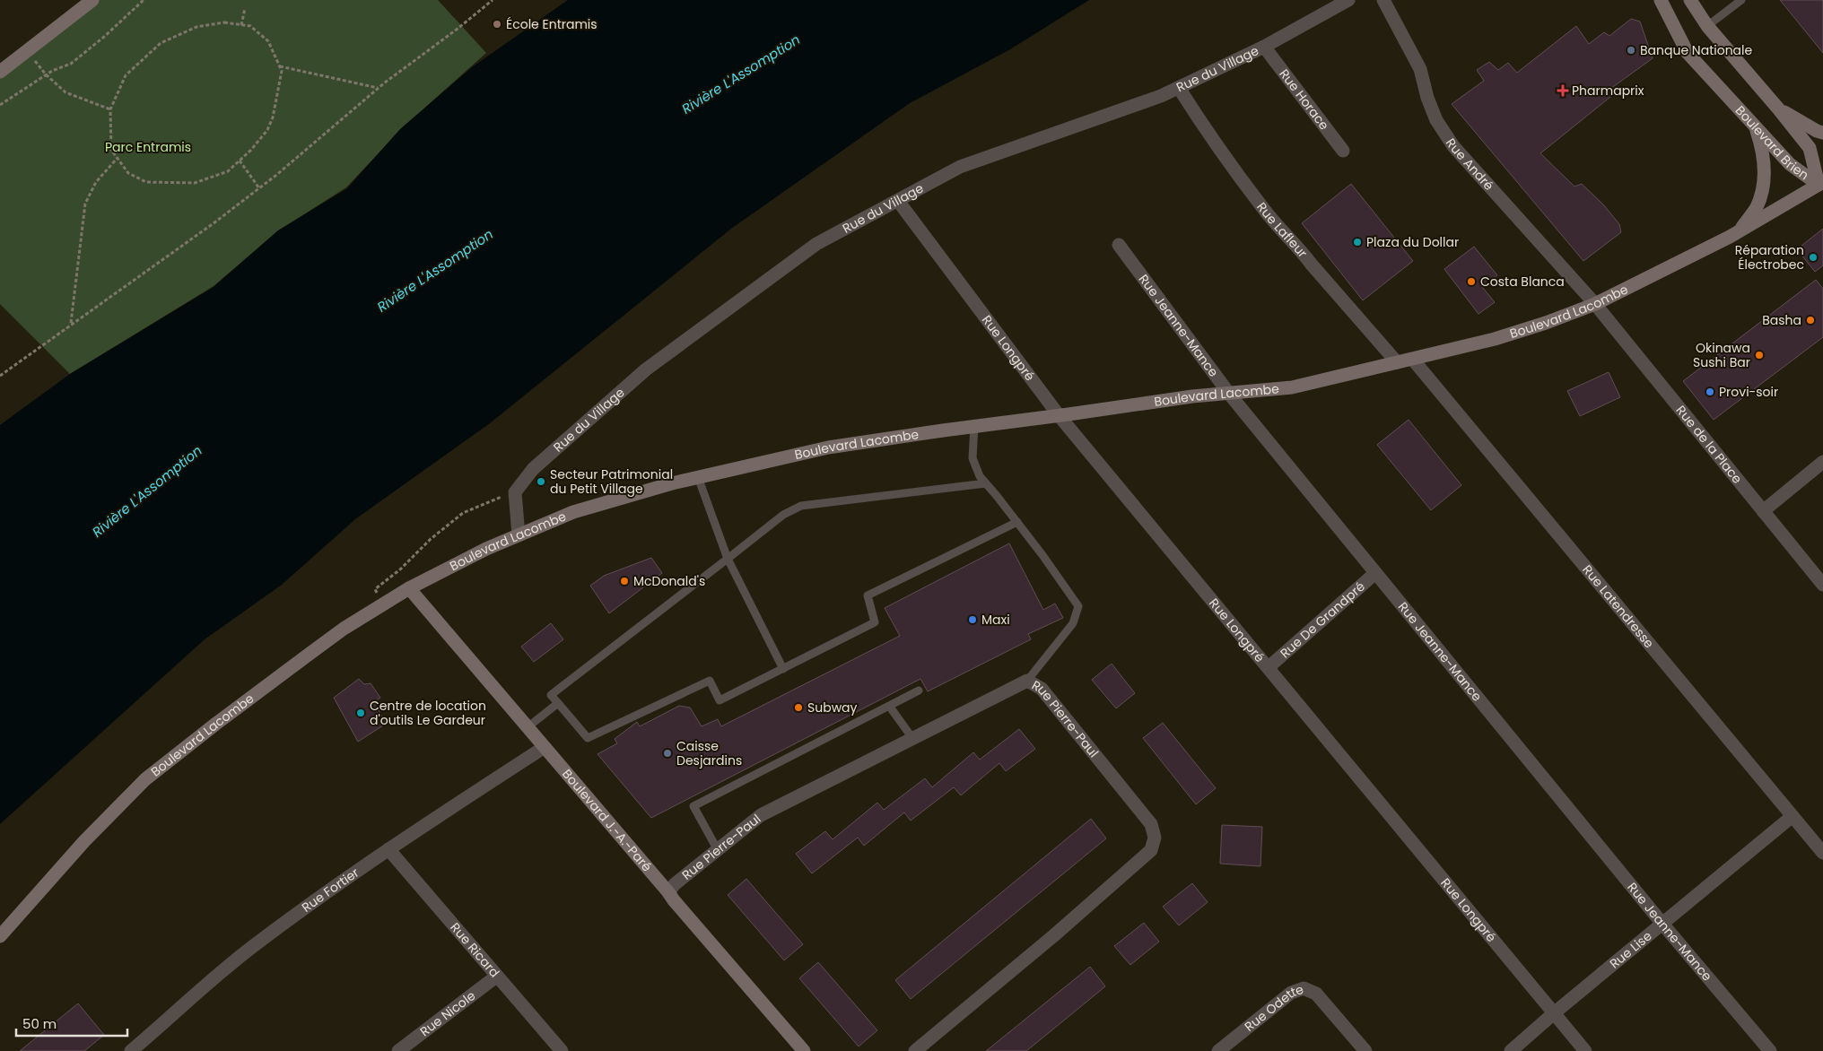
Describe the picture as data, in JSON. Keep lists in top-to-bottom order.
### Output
{
  "streets": {
    "main road": ["Boulevard Brien", "Boulevard Lacombe", "Boulevard J.-A.-Paré"],
    "street": [
      "Rue du Village",
      "Rue Horace",
      "Rue André",
      "Rue Lafleur",
      "Rue Jeanne-Mance",
      "Rue Longpré",
      "Rue de la Place",
      "Rue Latendresse",
      "Rue De Grandpré",
      "Rue Pierre-Paul",
      "Rue Fortier",
      "Rue Lise",
      "Rue Ricard",
      "Rue Odette",
      "Rue Nicole"
    ]
  },
  "crossings": [
    ["Rue du Village", "Rue Horace"],
    ["Rue du Village", "Rue Lafleur"],
    ["Rue du Village", "Rue Longpré"],
    ["Boulevard Brien", "Boulevard Lacombe"],
    ["Rue André", "Boulevard Lacombe"],
    ["Rue André", "Rue de la Place"],
    ["Rue Lafleur", "Boulevard Lacombe"],
    ["Boulevard Lacombe", "Rue Jeanne-Mance"],
    ["Boulevard Lacombe", "Rue Longpré"],
    ["Boulevard Lacombe", "Rue de la Place"],
    ["Boulevard Lacombe", "Rue Latendresse"],
    ["Boulevard Lacombe", "Boulevard J.-A.-Paré"],
    ["Rue Jeanne-Mance", "Rue De Grandpré"],
    ["Rue Jeanne-Mance", "Rue Lise"],
    ["Rue Longpré", "Rue De Grandpré"],
    ["Rue Longpré", "Rue Lise"],
    ["Rue Latendresse", "Rue Lise"],
    ["Rue Pierre-Paul", "Boulevard J.-A.-Paré"],
    ["Boulevard J.-A.-Paré", "Rue Fortier"],
    ["Rue Fortier", "Rue Ricard"],
    ["Rue Ricard", "Rue Nicole"]
  ],
  "water": ["Rivière L'Assomption"],
  "parks": ["Parc Entramis"],
  "places": {
    "other": [
      "École Entramis",
      "Banque Nationale",
      "Plaza du Dollar",
      "Réparation Électrobec",
      "Costa Blanca",
      "Basha",
      "Okinawa Sushi Bar",
      "Provi-soir",
      "Secteur Patrimonial du Petit Village",
      "McDonald's",
      "Maxi",
      "Subway",
      "Centre de location d'outils Le Gardeur",
      "Caisse Desjardins"
    ],
    "health": ["Pharmaprix"]
  },
  "scale_bar": "50 m"
}
